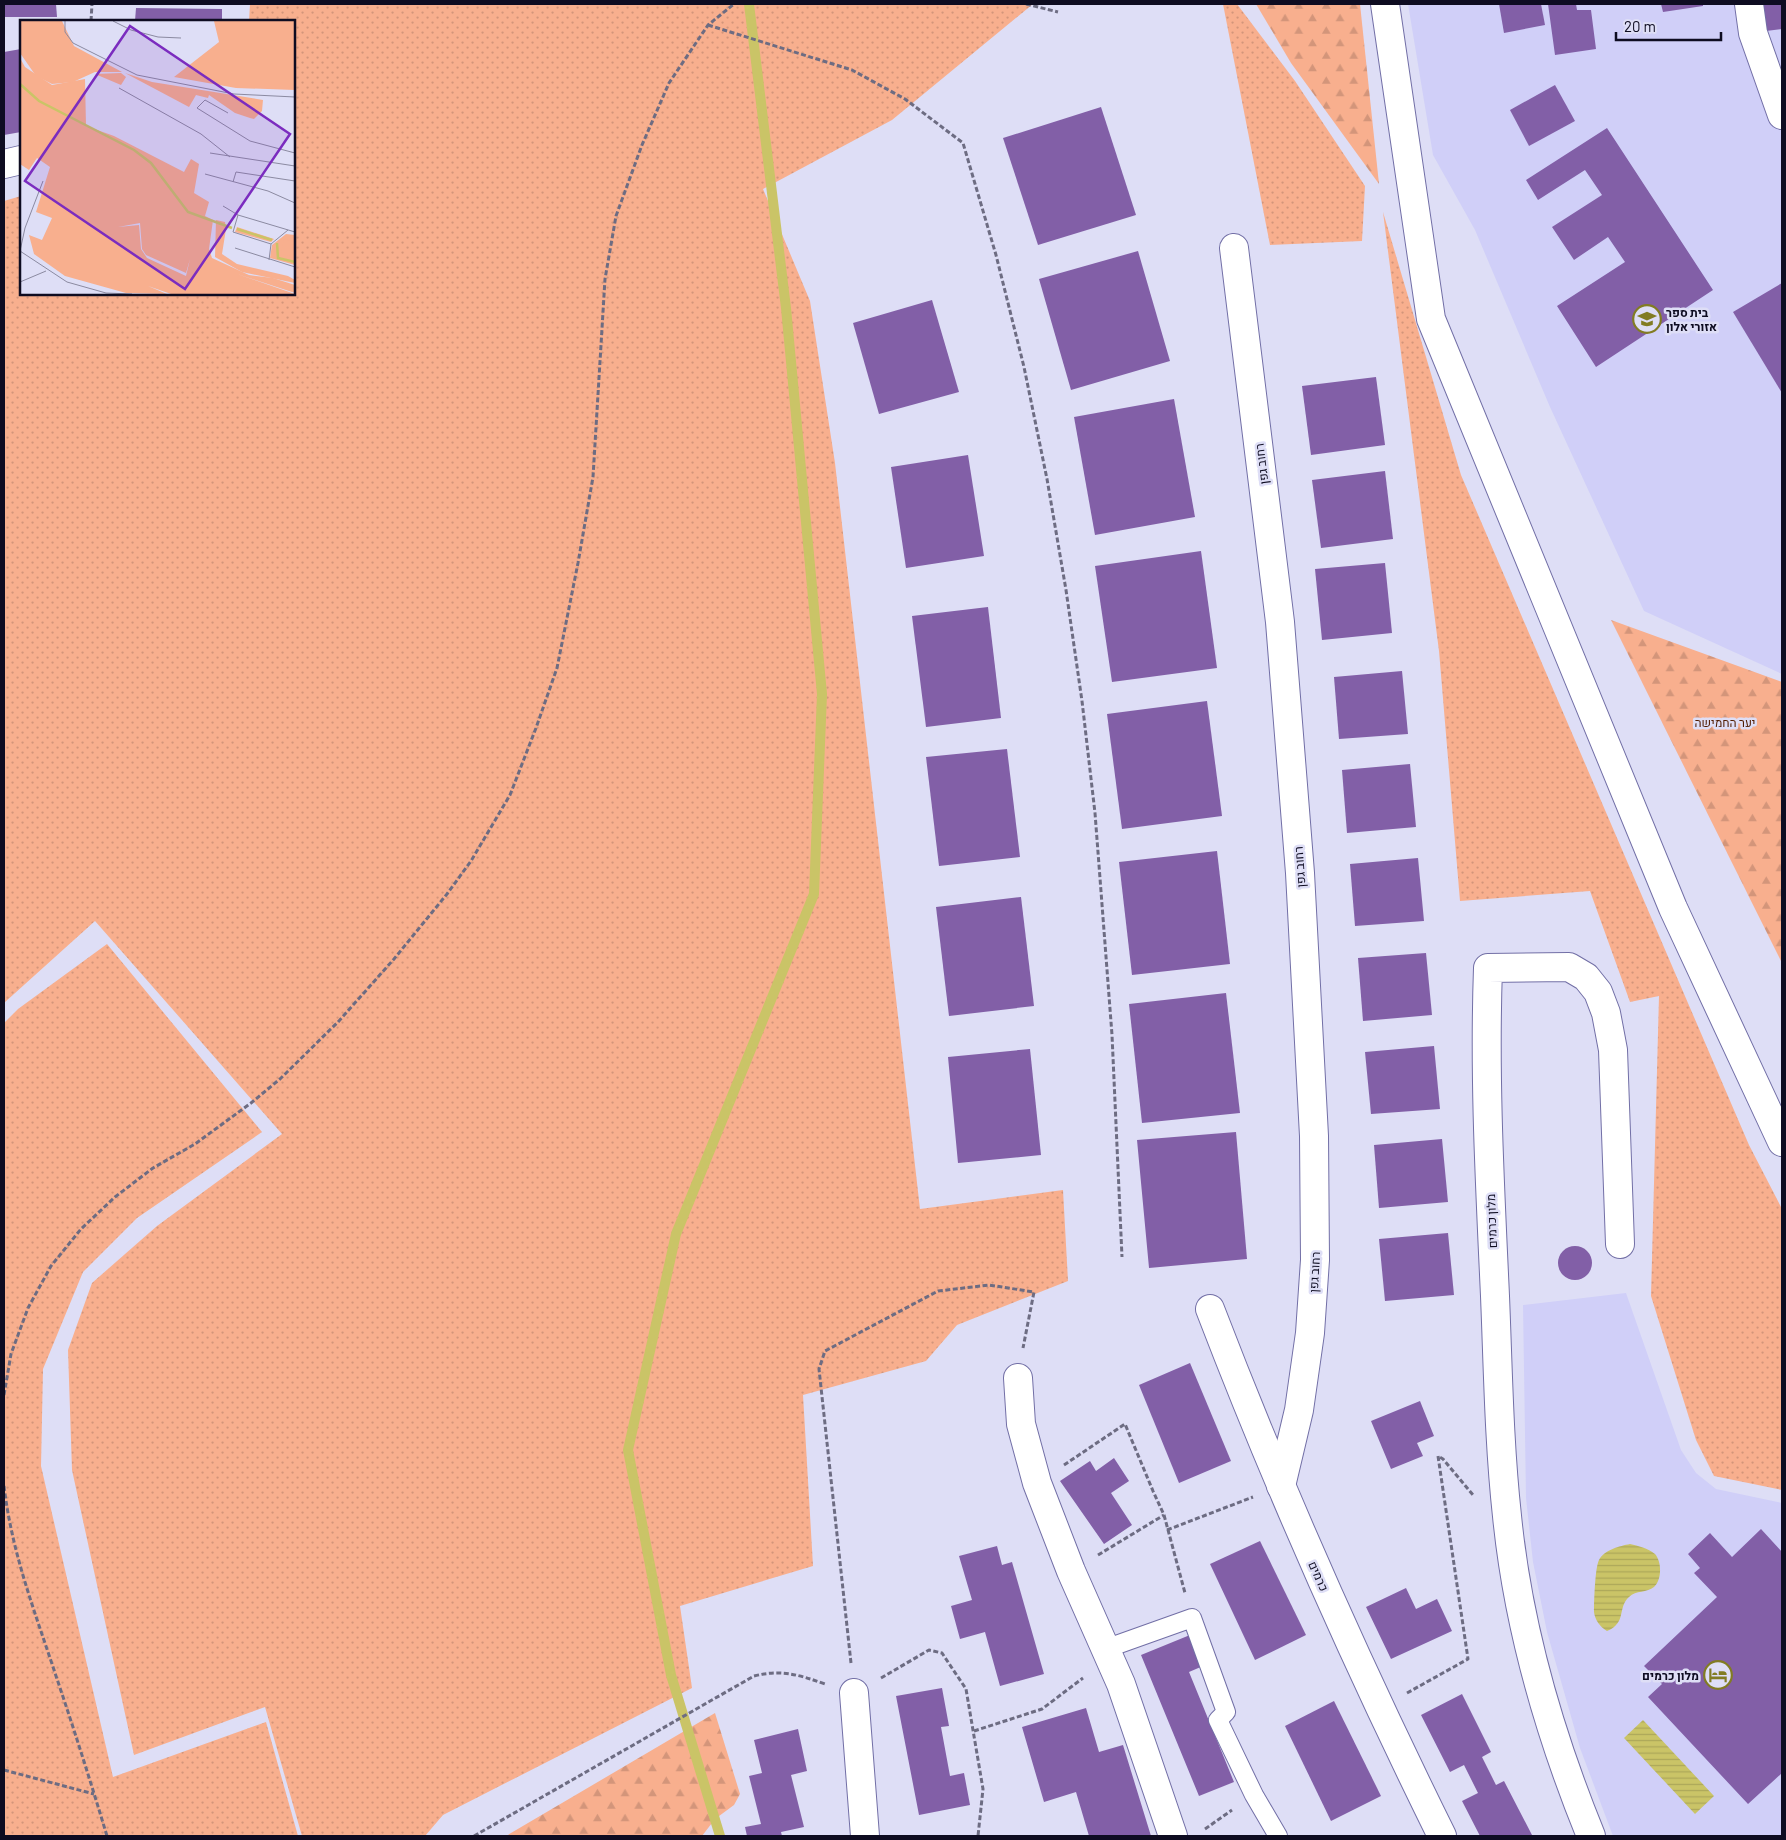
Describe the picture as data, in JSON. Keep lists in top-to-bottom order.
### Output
{
  "streets": {
    "street": ["רחוב גפן", "מלון כרמים", "כרמים"]
  },
  "crossings": [
    ["רחוב גפן", "כרמים"]
  ],
  "parks": ["יער החמישה"],
  "places": {
    "school or university": ["בית ספר אזורי אלון"],
    "hotel": ["מלון כרמים"]
  },
  "scale_bar": "20 m"
}
